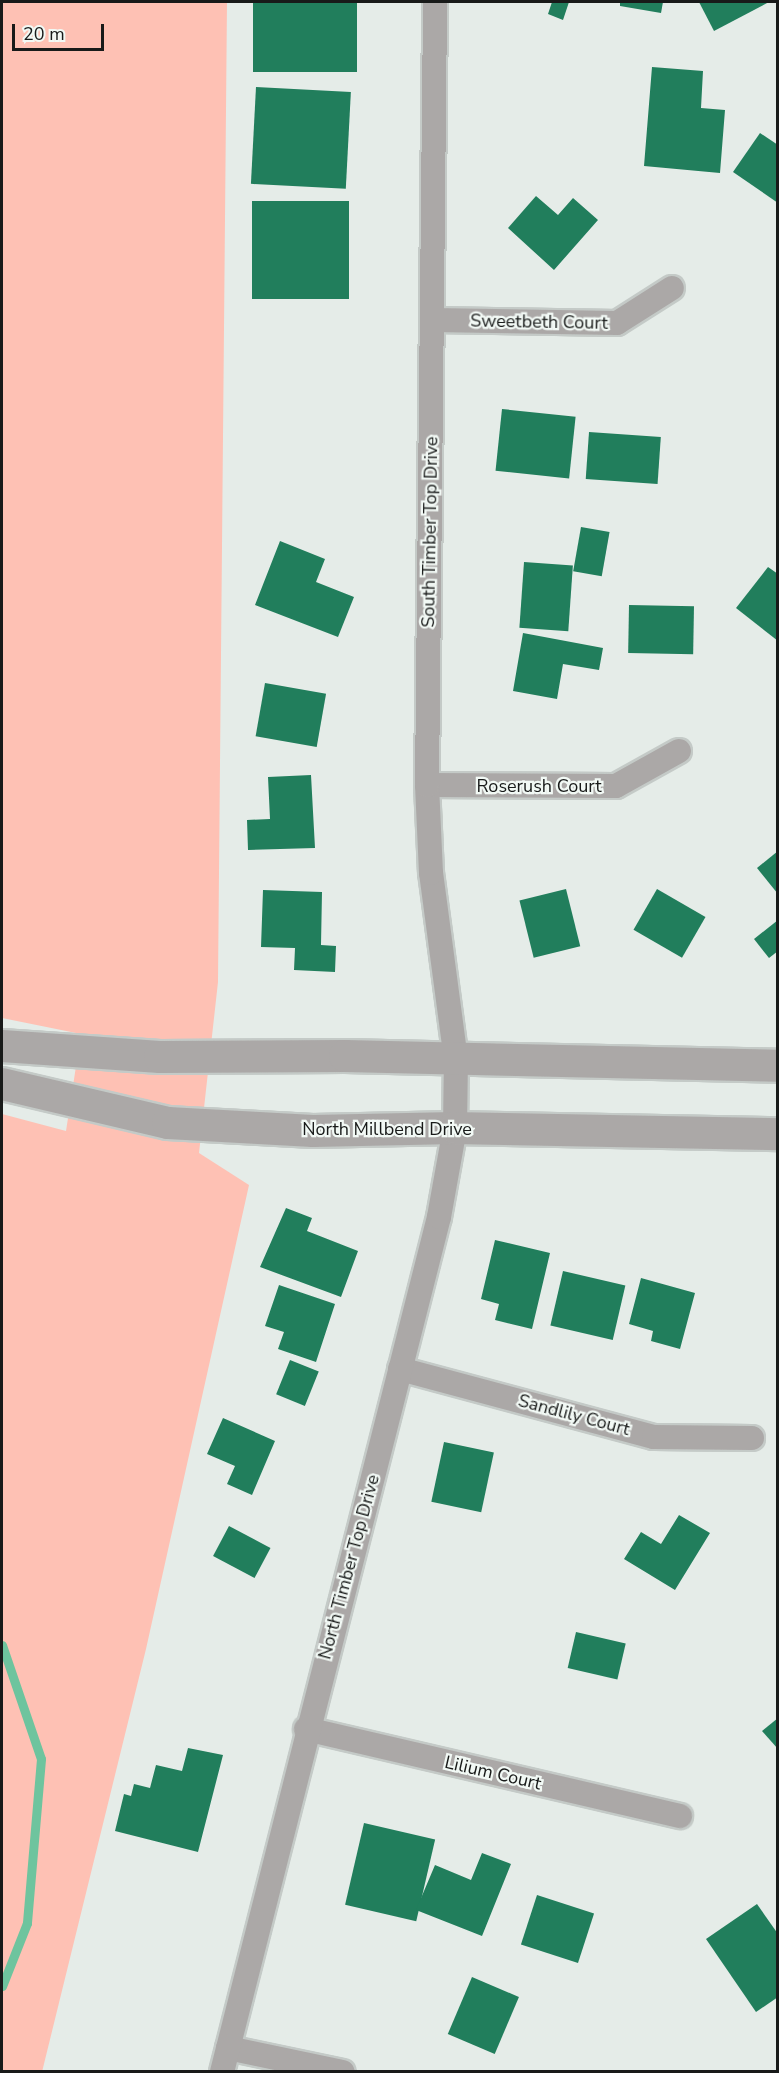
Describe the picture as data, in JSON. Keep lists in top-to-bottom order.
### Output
{
  "streets": {
    "street": [
      "Sweetbeth Court",
      "South Timber Top Drive",
      "Roserush Court",
      "North Millbend Drive",
      "Sandlily Court",
      "North Timber Top Drive",
      "Lilium Court"
    ]
  },
  "crossings": [
    ["Sweetbeth Court", "South Timber Top Drive"],
    ["South Timber Top Drive", "Roserush Court"],
    ["South Timber Top Drive", "North Timber Top Drive"],
    ["North Millbend Drive", "North Timber Top Drive"],
    ["Sandlily Court", "North Timber Top Drive"],
    ["North Timber Top Drive", "Lilium Court"]
  ],
  "scale_bar": "20 m"
}
